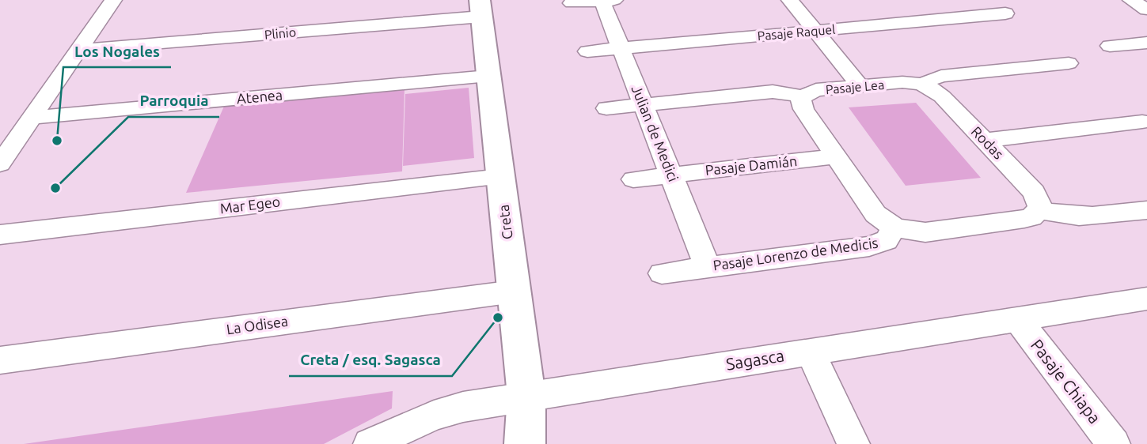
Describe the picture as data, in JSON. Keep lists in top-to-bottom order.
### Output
{
  "streets": {
    "street": [
      "Pasaje Raquel",
      "Plinio",
      "Pasaje Lea",
      "Atenea",
      "Julian de Medici",
      "Rodas",
      "Pasaje Damián",
      "Mar Egeo",
      "Creta",
      "Pasaje Lorenzo de Medicis",
      "La Odisea",
      "Sagasca",
      "Pasaje Chiapa"
    ]
  },
  "crossings": [
    ["Pasaje Raquel", "Julian de Medici"],
    ["Plinio", "Creta"],
    ["Pasaje Lea", "Julian de Medici"],
    ["Pasaje Lea", "Rodas"],
    ["Atenea", "Creta"],
    ["Julian de Medici", "Pasaje Damián"],
    ["Julian de Medici", "Pasaje Lorenzo de Medicis"],
    ["Rodas", "Pasaje Lorenzo de Medicis"],
    ["Mar Egeo", "Creta"],
    ["Creta", "La Odisea"],
    ["Creta", "Sagasca"],
    ["Sagasca", "Pasaje Chiapa"]
  ],
  "places": ["Los Nogales", "Parroquia", "Creta / esq. Sagasca"]
}
